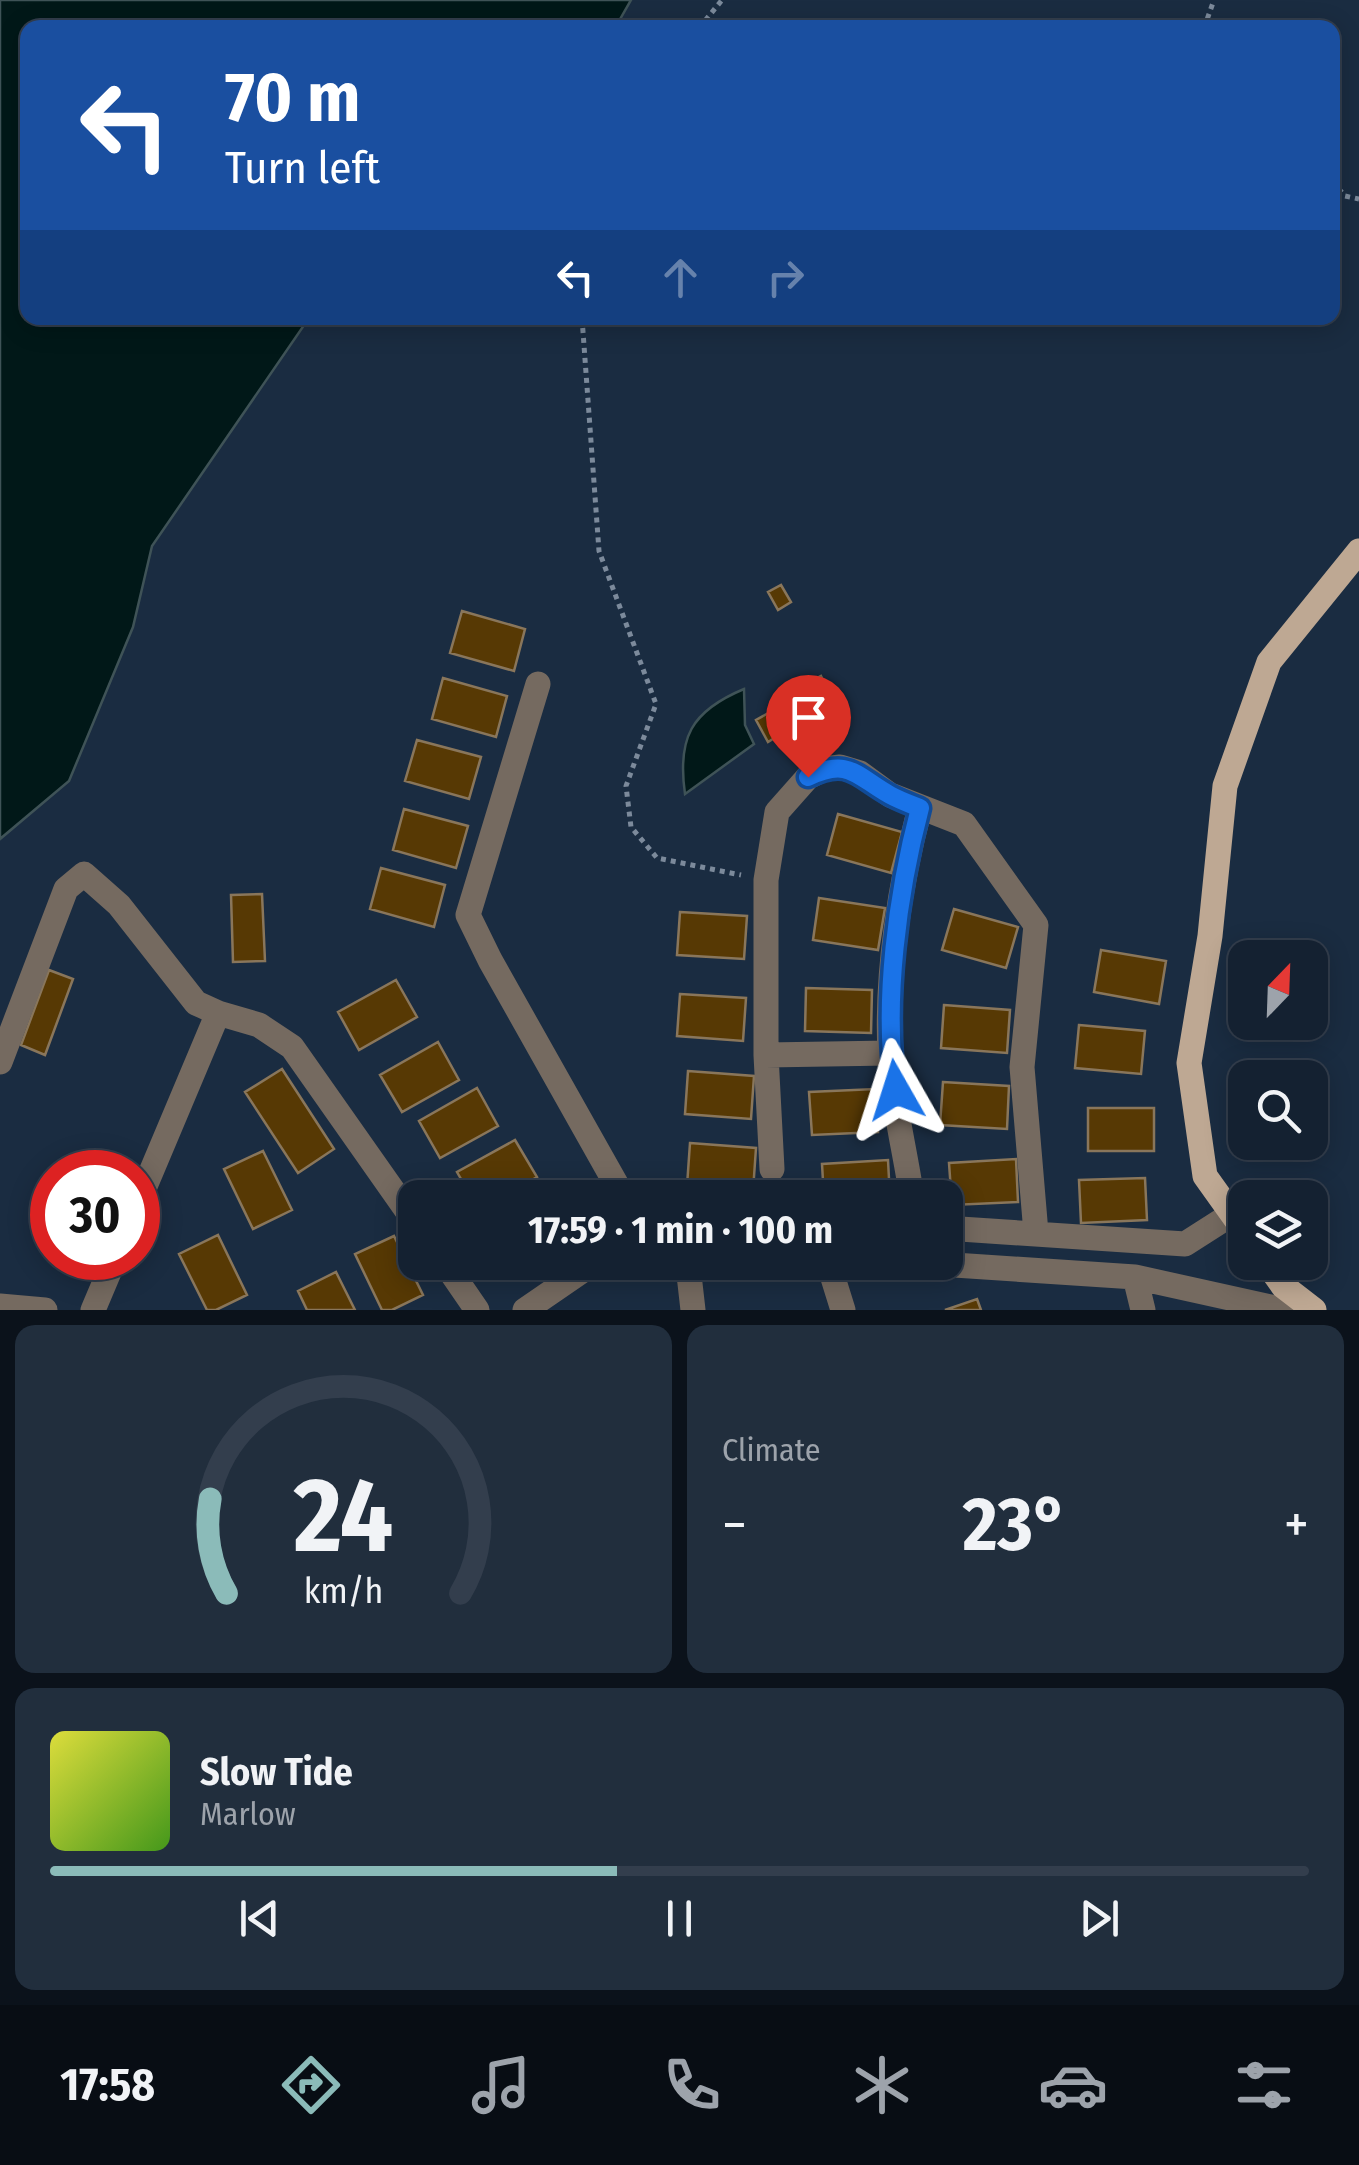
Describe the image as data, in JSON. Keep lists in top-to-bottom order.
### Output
{
  "north": "top right",
  "page": {
    "turn": ["70 m", "Turn left"],
    "limit": "30",
    "trip": "17:59 · 1 min · 100 m",
    "tile": "Climate",
    "heat": ["−", "23°", "+"],
    "song": ["Slow Tide", "Marlow"],
    "tabs": "17:58",
    "gauge": ["24", "km/h"]
  }
}
